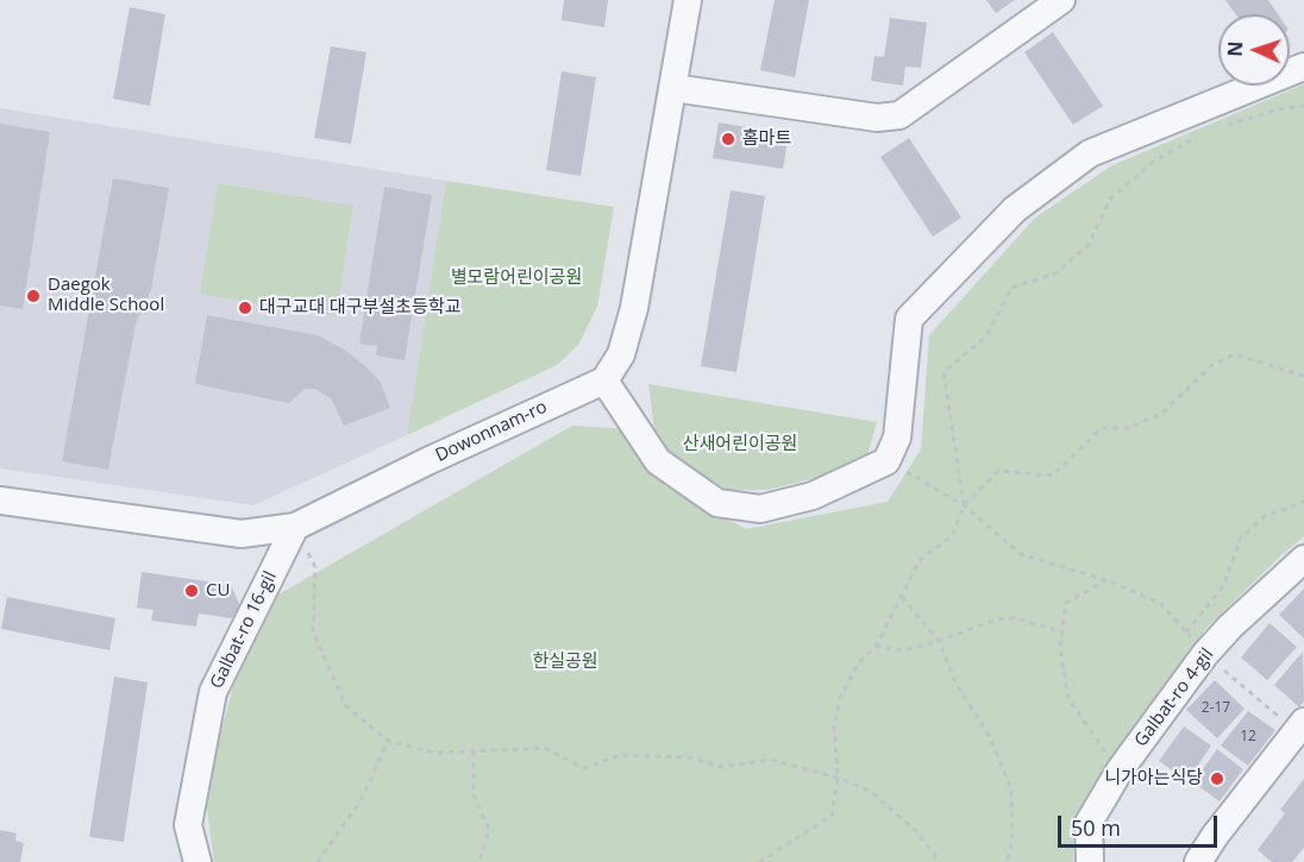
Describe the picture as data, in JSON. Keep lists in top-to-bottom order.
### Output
{
  "streets": {
    "street": ["Dowonnam-ro", "Galbat-ro 16-gil", "Galbat-ro 4-gil"]
  },
  "crossings": [
    ["Dowonnam-ro", "Galbat-ro 16-gil"]
  ],
  "parks": ["별모람어린이공원", "산새어린이공원", "한실공원"],
  "places": [
    "홈마트",
    "Daegok Middle School",
    "대구교대 대구부설초등학교",
    "CU",
    "니가아는식당"
  ],
  "house_numbers": ["2-17", "12"],
  "scale_bar": "50 m",
  "north": "left"
}
